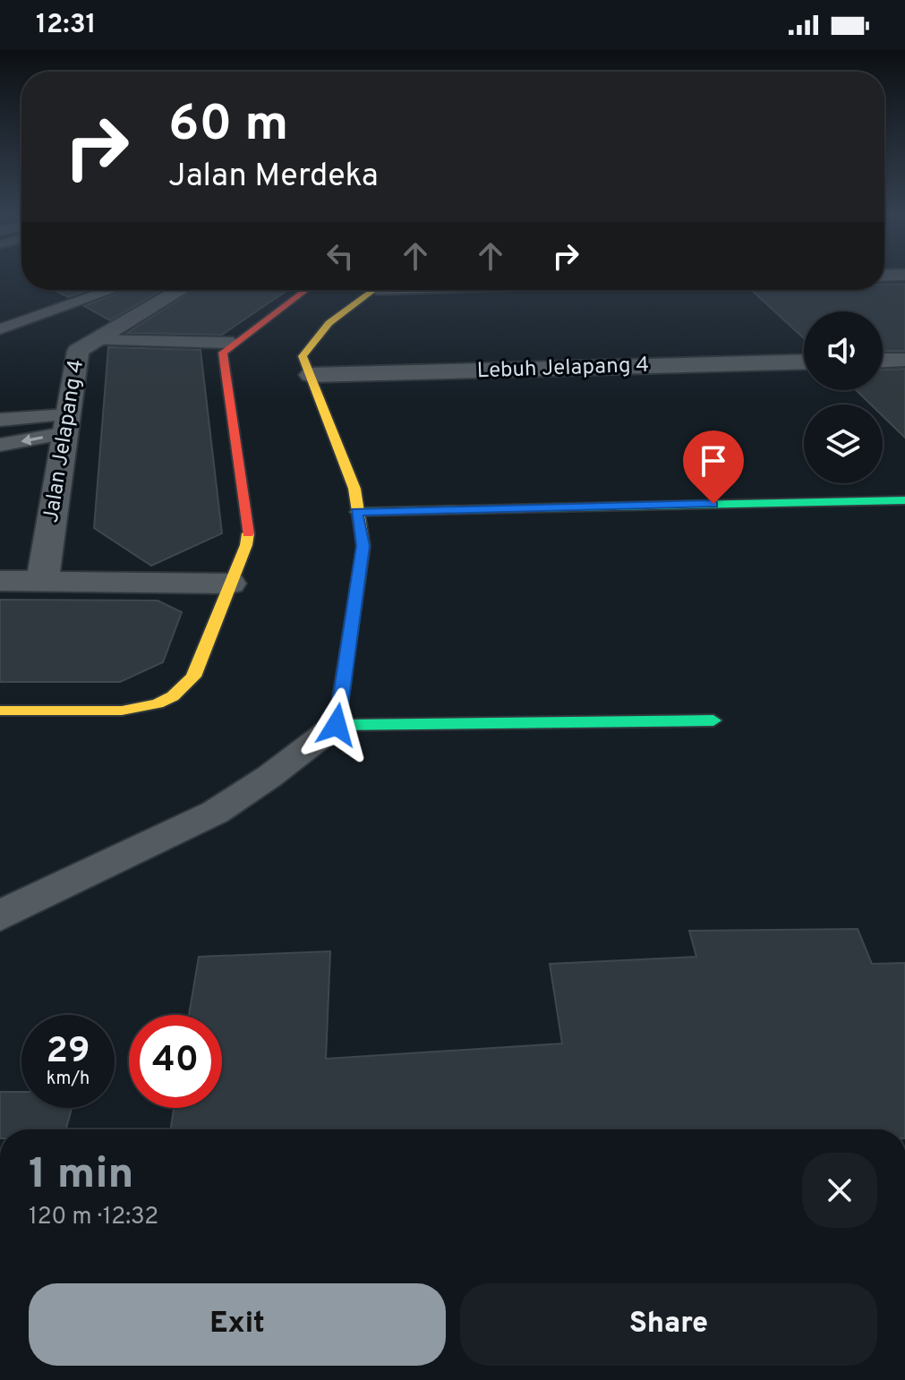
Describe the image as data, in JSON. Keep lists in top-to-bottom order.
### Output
{
  "streets": {
    "street": ["Lebuh Jelapang 4", "Jalan Jelapang 4"]
  },
  "page": {
    "status": "12:31",
    "turn": ["60 m", "Jalan Merdeka"],
    "speed": "29 km/h",
    "limit": "40",
    "heading": ["1 min", "120 m · 12:32"],
    "buttons": ["Exit", "Share"]
  }
}
